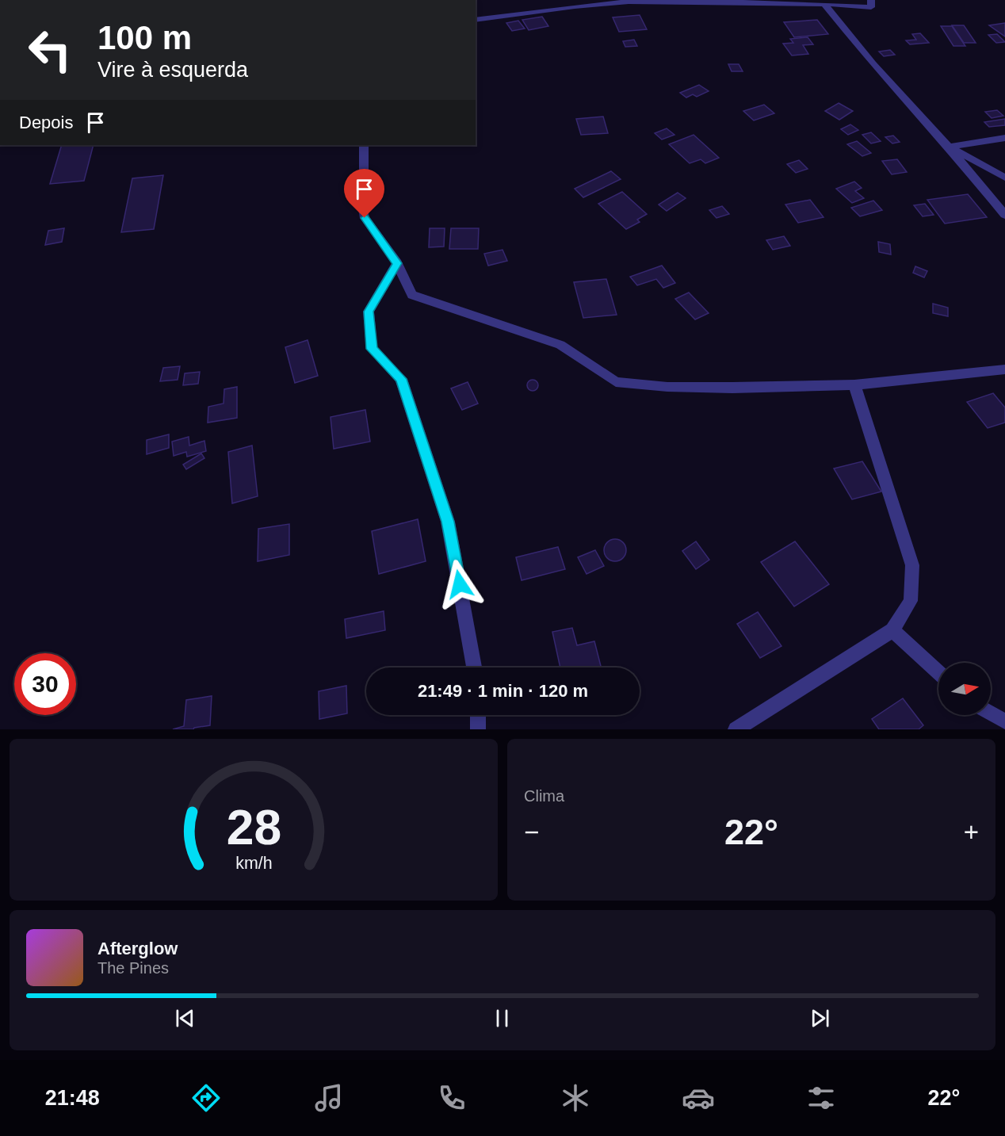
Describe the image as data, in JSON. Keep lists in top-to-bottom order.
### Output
{
  "north": "right",
  "page": {
    "turn": ["100 m", "Vire à esquerda"],
    "then": "Depois",
    "limit": "30",
    "trip": "21:49 · 1 min · 120 m",
    "tile": "Clima",
    "heat": ["−", "22°", "+"],
    "song": ["Afterglow", "The Pines"],
    "tabs": ["21:48", "22°"],
    "gauge": ["28", "km/h"]
  }
}
